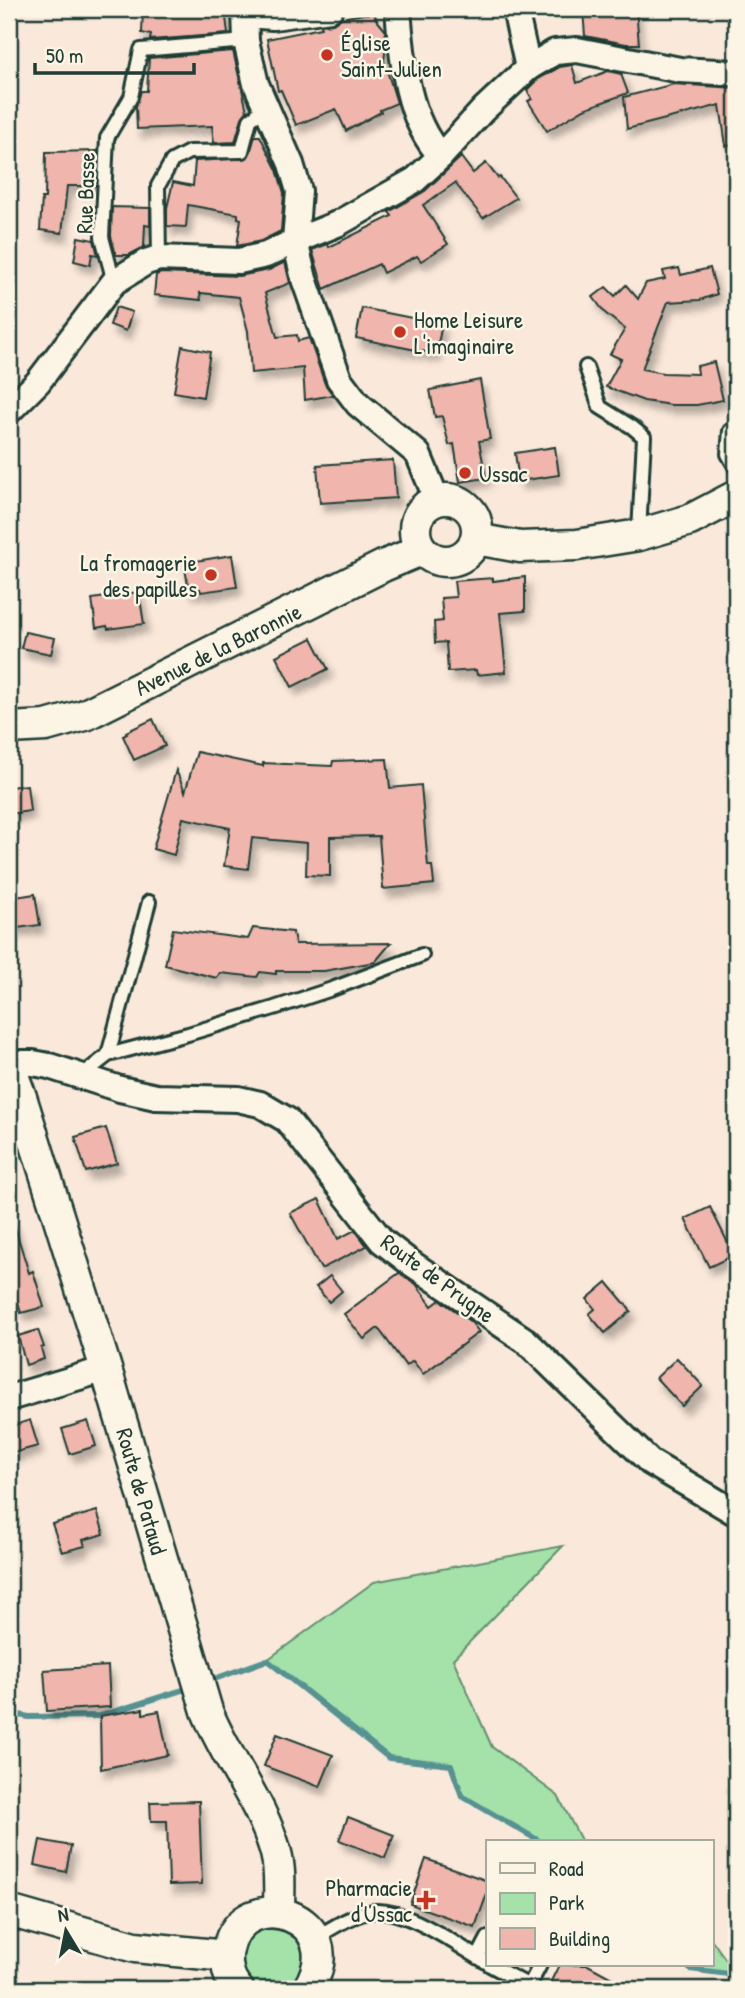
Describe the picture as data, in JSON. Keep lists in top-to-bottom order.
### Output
{
  "streets": {
    "street": ["Avenue de la Baronnie", "Route de Prugne", "Route de Pataud"],
    "lane": ["Rue Basse"]
  },
  "crossings": [
    ["Route de Prugne", "Route de Pataud"]
  ],
  "places": {
    "other": [
      "Église Saint-Julien",
      "Home Leisure L'imaginaire",
      "Ussac",
      "La fromagerie des papilles"
    ],
    "health": ["Pharmacie d'Ussac"]
  },
  "legend": ["Road", "Park", "Building"],
  "scale_bar": "50 m",
  "north": "top"
}
